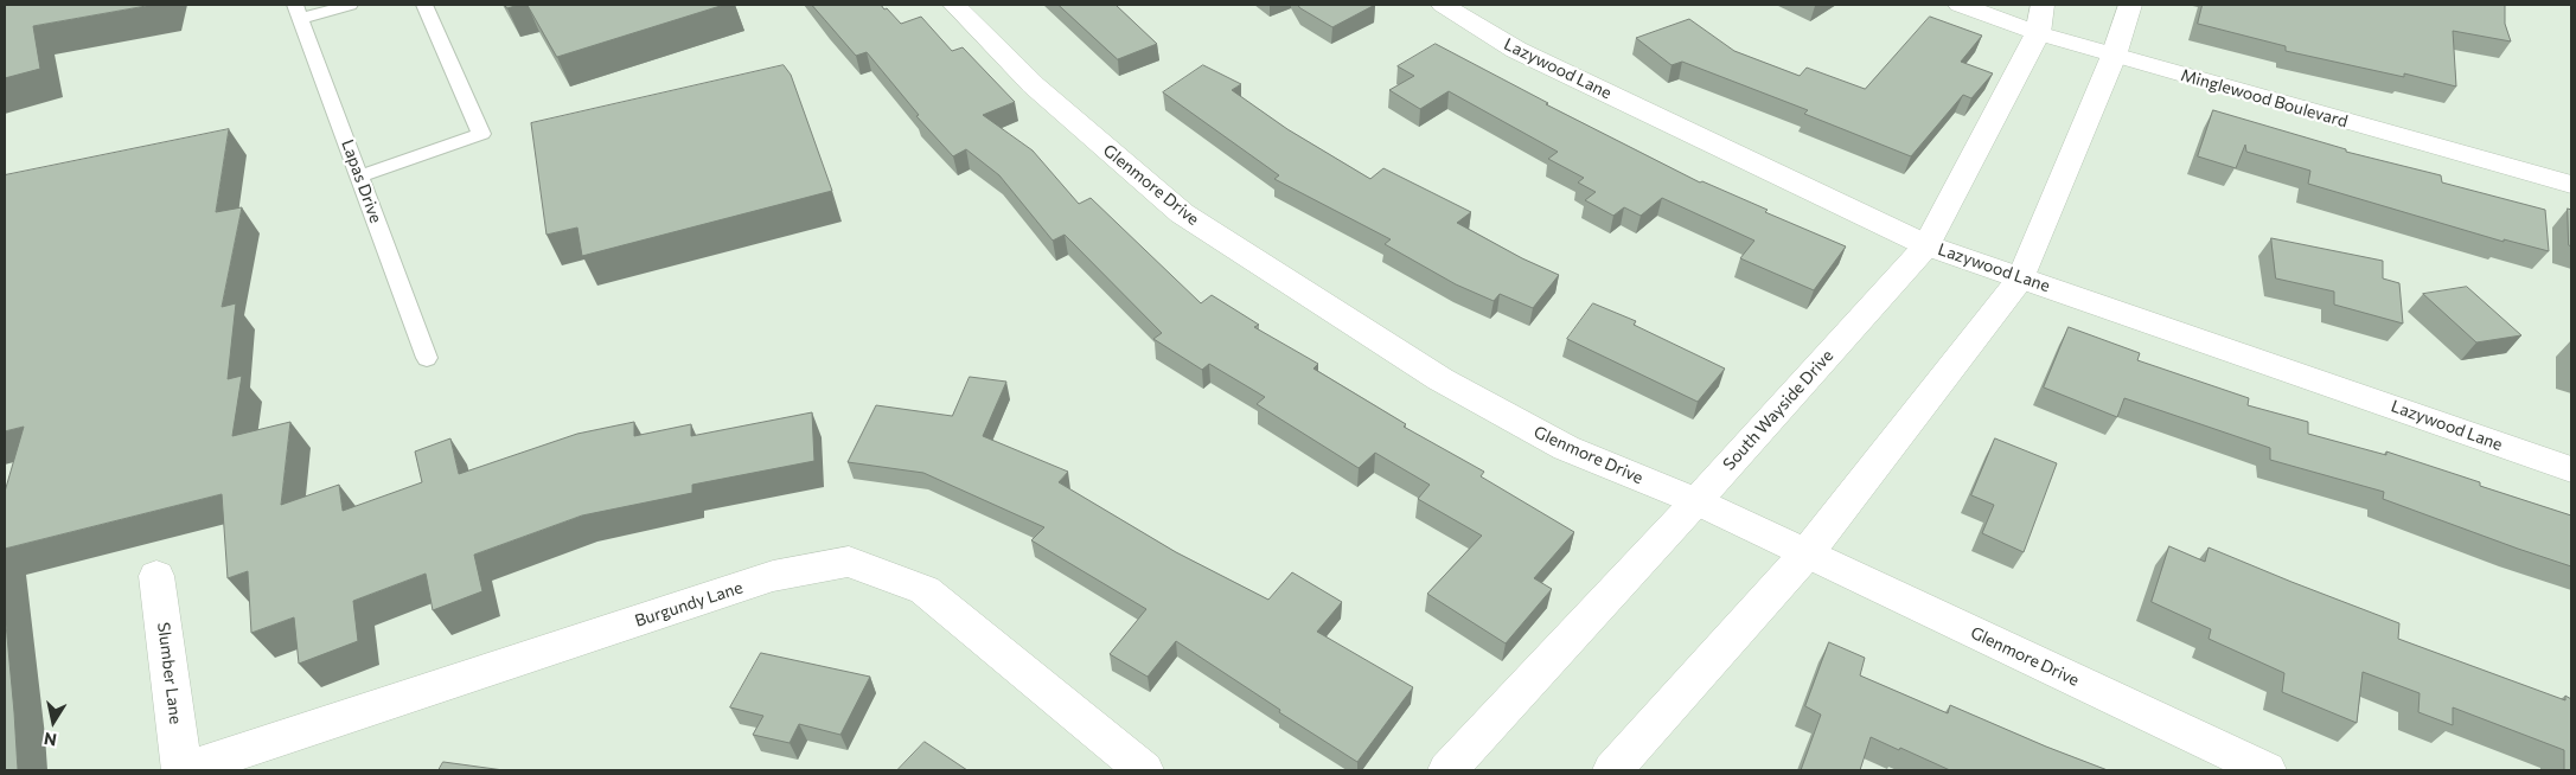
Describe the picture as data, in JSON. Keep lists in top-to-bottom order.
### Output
{
  "streets": {
    "street": [
      "Lazywood Lane",
      "Minglewood Boulevard",
      "Glenmore Drive",
      "South Wayside Drive",
      "Burgundy Lane",
      "Slumber Lane"
    ],
    "lane": ["Lapas Drive"]
  },
  "crossings": [
    ["Lazywood Lane", "South Wayside Drive"],
    ["Minglewood Boulevard", "South Wayside Drive"],
    ["Glenmore Drive", "South Wayside Drive"],
    ["Burgundy Lane", "Slumber Lane"]
  ],
  "north": "bottom"
}
